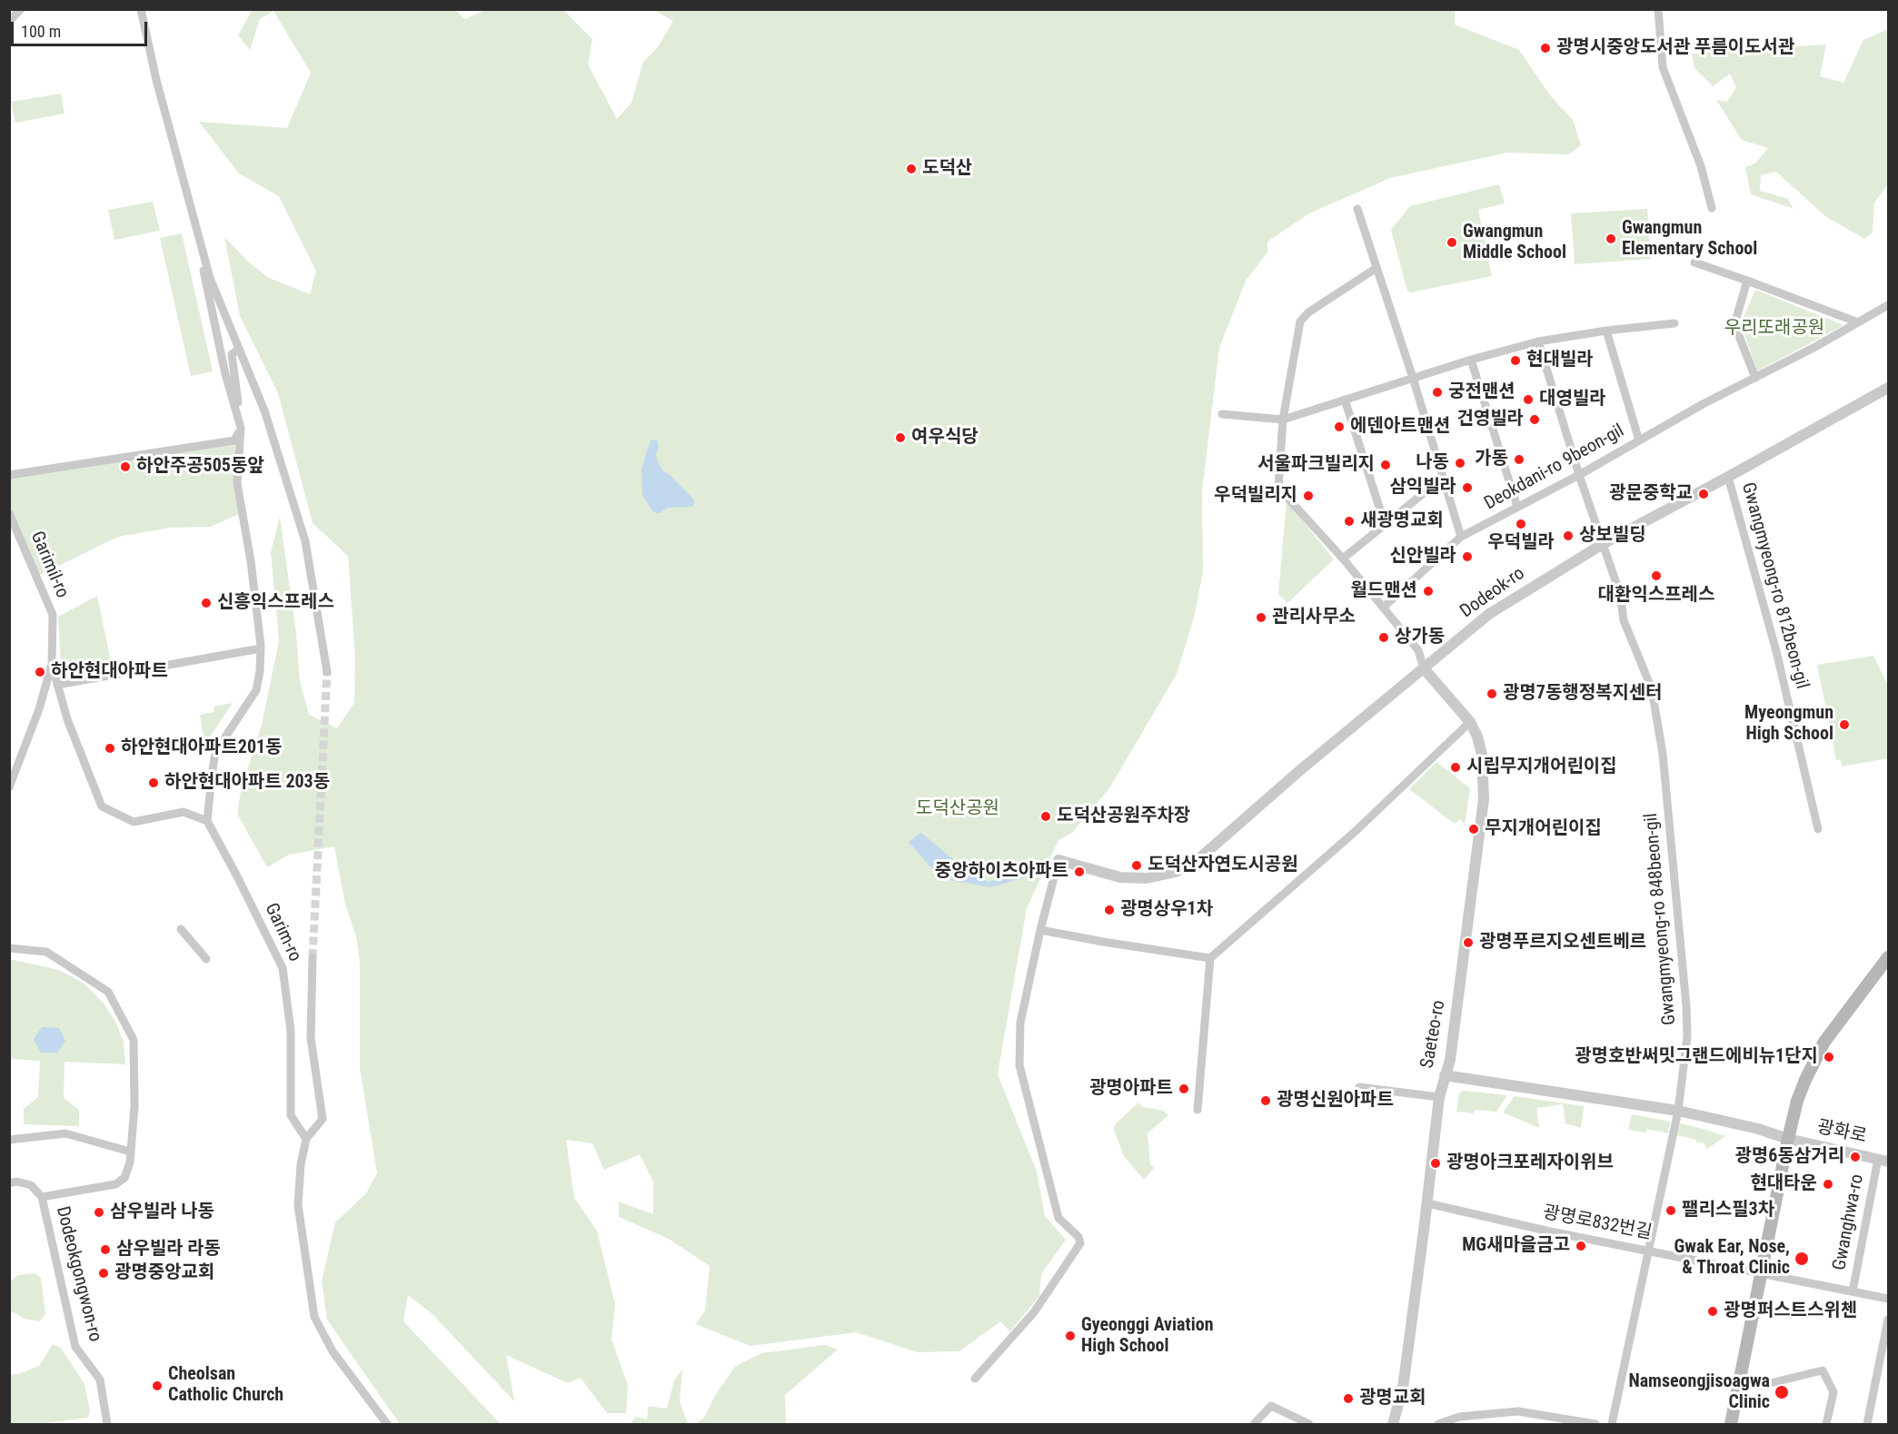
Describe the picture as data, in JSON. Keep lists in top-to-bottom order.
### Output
{
  "streets": {
    "street": [
      "Deokdani-ro 9beon-gil",
      "Garimil-ro",
      "Gwangmyeong-ro 812beon-gil",
      "Dodeok-ro",
      "Gwangmyeong-ro 848beon-gil",
      "Garim-ro",
      "Saeteo-ro",
      "광화로",
      "Gwanghwa-ro",
      "광명로832번길",
      "Dodeokgongwon-ro"
    ]
  },
  "crossings": [
    ["Deokdani-ro 9beon-gil", "Gwangmyeong-ro 848beon-gil"],
    ["Gwangmyeong-ro 812beon-gil", "Dodeok-ro"],
    ["Dodeok-ro", "Gwangmyeong-ro 848beon-gil"],
    ["Dodeok-ro", "Saeteo-ro"],
    ["Gwangmyeong-ro 848beon-gil", "광화로"],
    ["Gwangmyeong-ro 848beon-gil", "광명로832번길"],
    ["Saeteo-ro", "광화로"],
    ["Saeteo-ro", "광명로832번길"],
    ["광화로", "Gwanghwa-ro"],
    ["Gwanghwa-ro", "광명로832번길"]
  ],
  "parks": ["우리또래공원", "도덕산공원"],
  "places": [
    "광명시중앙도서관 푸름이도서관",
    "도덕산",
    "Gwangmun Elementary School",
    "Gwangmun Middle School",
    "현대빌라",
    "궁전맨션",
    "대영빌라",
    "건영빌라",
    "에덴아트맨션",
    "여우식당",
    "가동",
    "나동",
    "서울파크빌리지",
    "하안주공505동앞",
    "삼익빌라",
    "광문중학교",
    "우덕빌리지",
    "새광명교회",
    "우덕빌라",
    "상보빌딩",
    "신안빌라",
    "대환익스프레스",
    "월드맨션",
    "신흥익스프레스",
    "관리사무소",
    "상가동",
    "하안현대아파트",
    "광명7동행정복지센터",
    "Myeongmun High School",
    "하안현대아파트201동",
    "시립무지개어린이집",
    "하안현대아파트 203동",
    "도덕산공원주차장",
    "무지개어린이집",
    "도덕산자연도시공원",
    "중앙하이츠아파트",
    "광명상우1차",
    "광명푸르지오센트베르",
    "광명호반써밋그랜드에비뉴1단지",
    "광명아파트",
    "광명신원아파트",
    "광명6동삼거리",
    "광명아크포레자이위브",
    "현대타운",
    "팰리스필3차",
    "삼우빌라 나동",
    "MG새마을금고",
    "삼우빌라 라동",
    "Gwak Ear, Nose, & Throat Clinic",
    "광명중앙교회",
    "광명퍼스트스위첸",
    "Gyeonggi Aviation High School",
    "Cheolsan Catholic Church",
    "Namseongjisoagwa Clinic",
    "광명교회"
  ],
  "scale_bar": "100 m"
}
